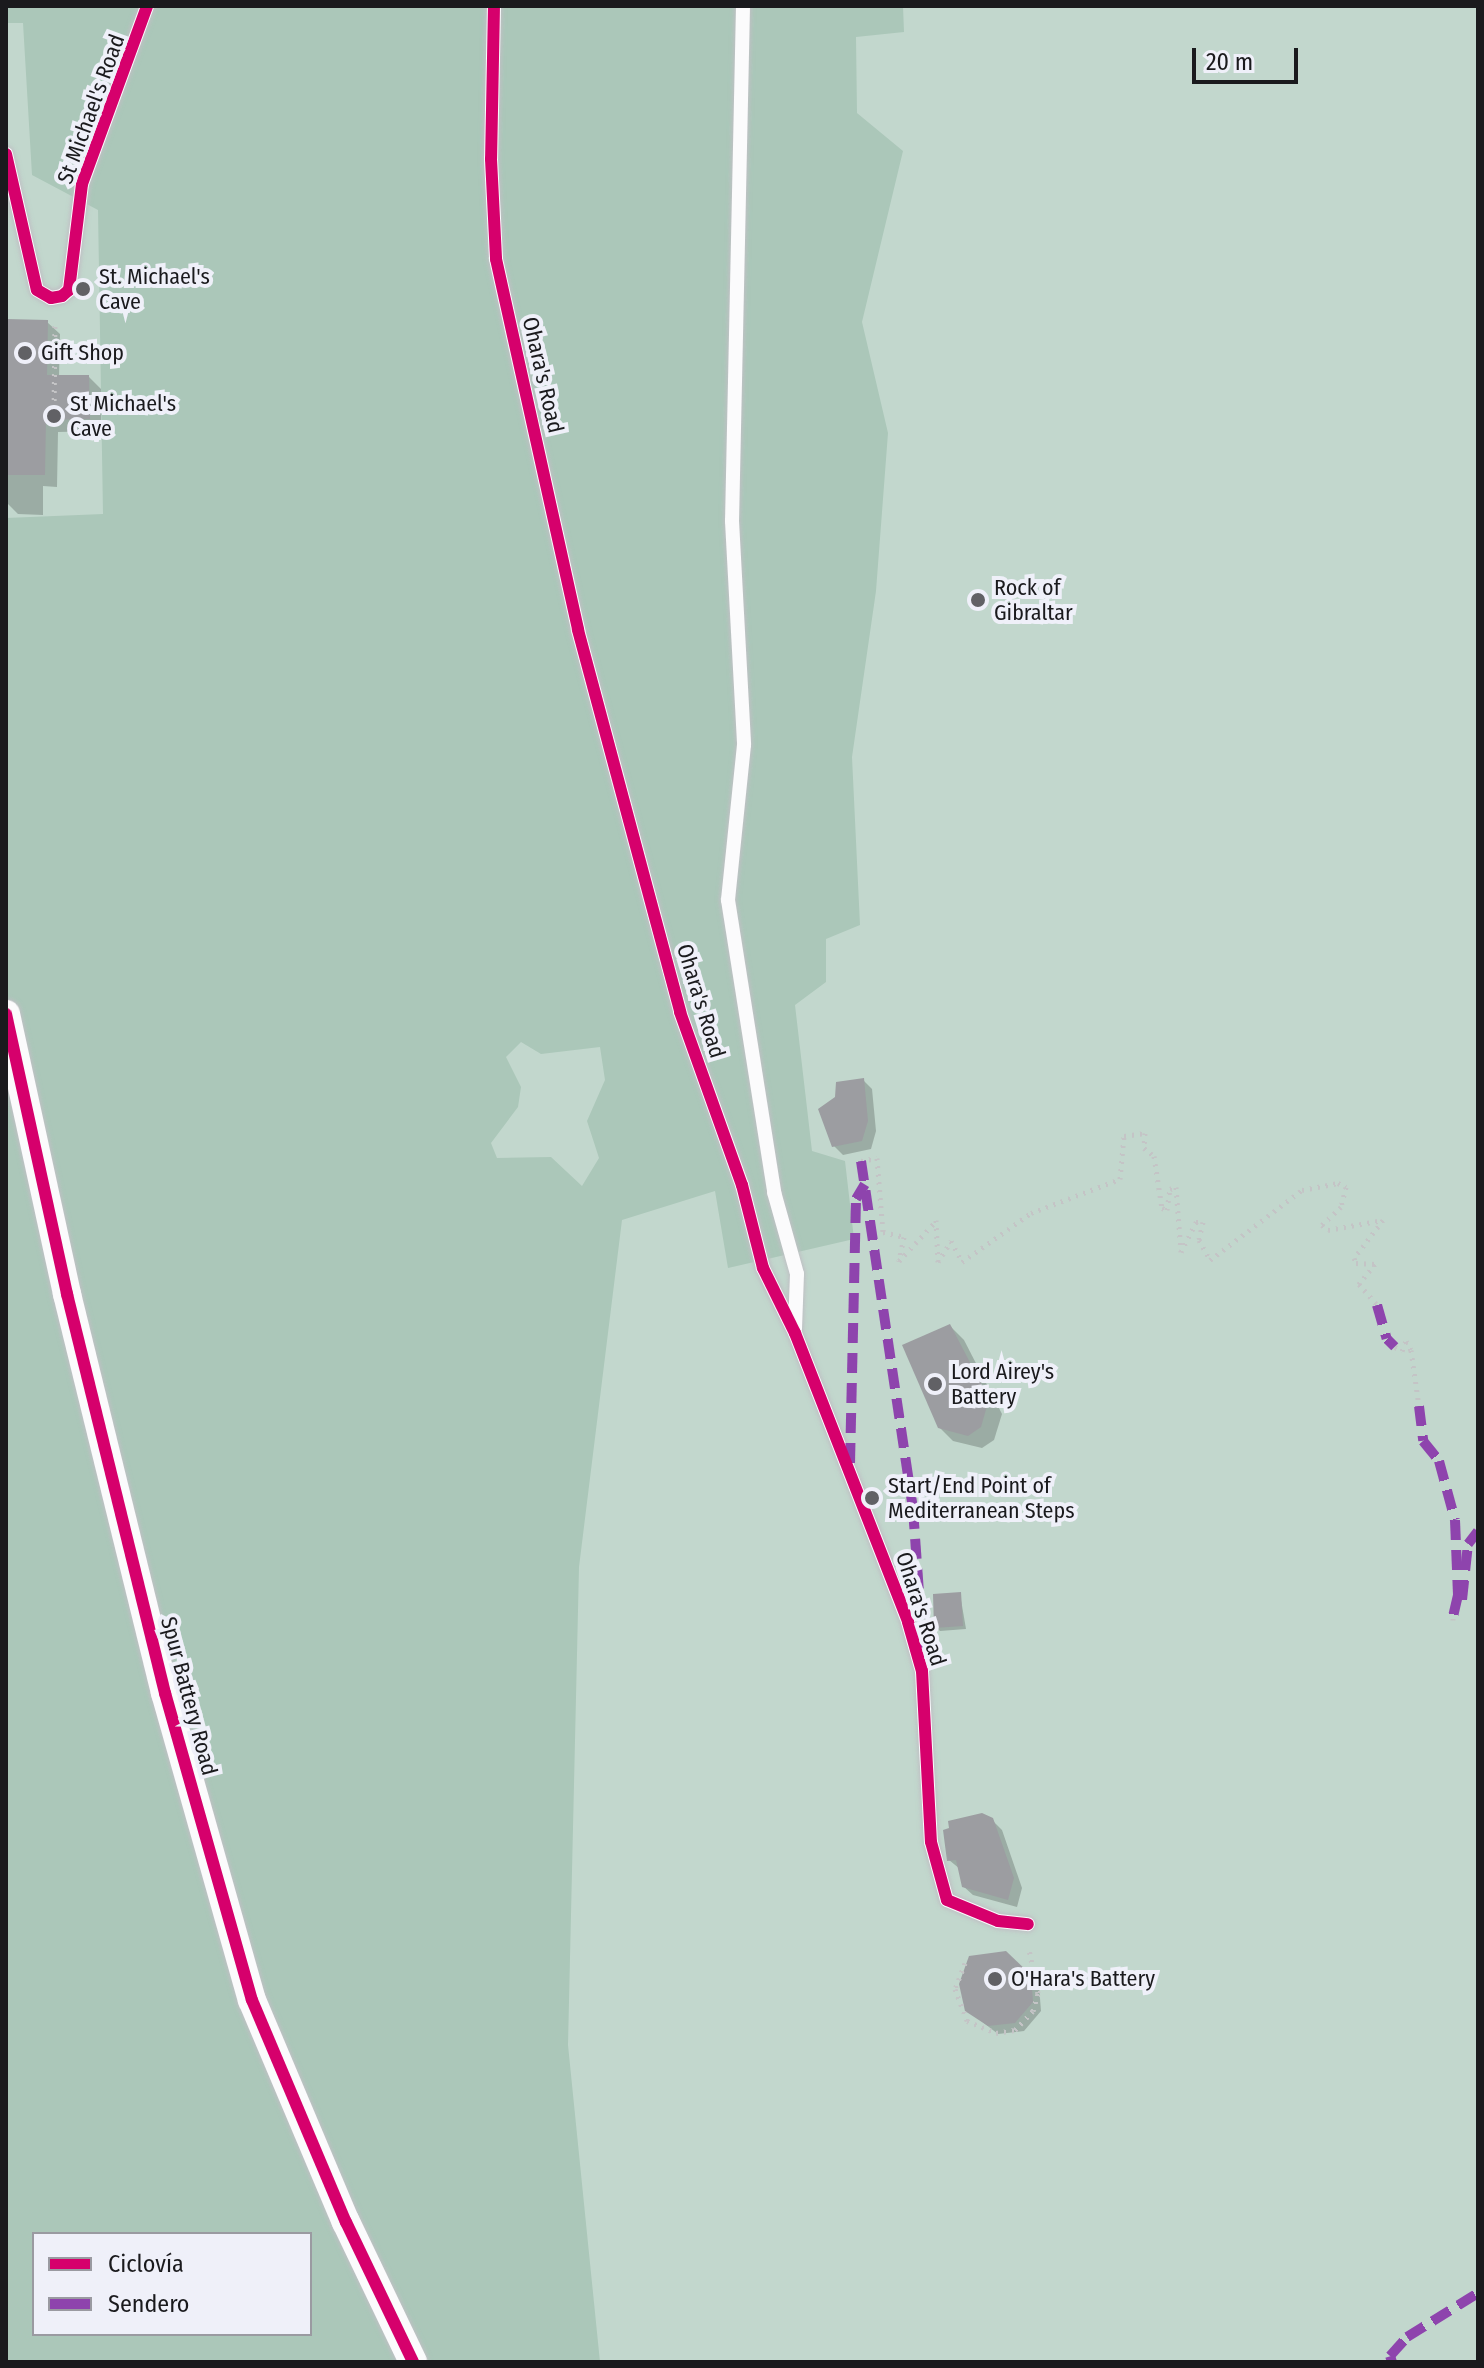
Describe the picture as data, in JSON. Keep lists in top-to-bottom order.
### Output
{
  "streets": {
    "street": ["Spur Battery Road"],
    "lane": ["St Michael's Road", "Ohara's Road"]
  },
  "places": [
    "St. Michael's Cave",
    "Gift Shop",
    "St Michael's Cave",
    "Rock of Gibraltar",
    "Lord Airey's Battery",
    "Start/End Point of Mediterranean Steps",
    "O'Hara's Battery"
  ],
  "legend": ["Ciclovía", "Sendero"],
  "scale_bar": "20 m"
}
